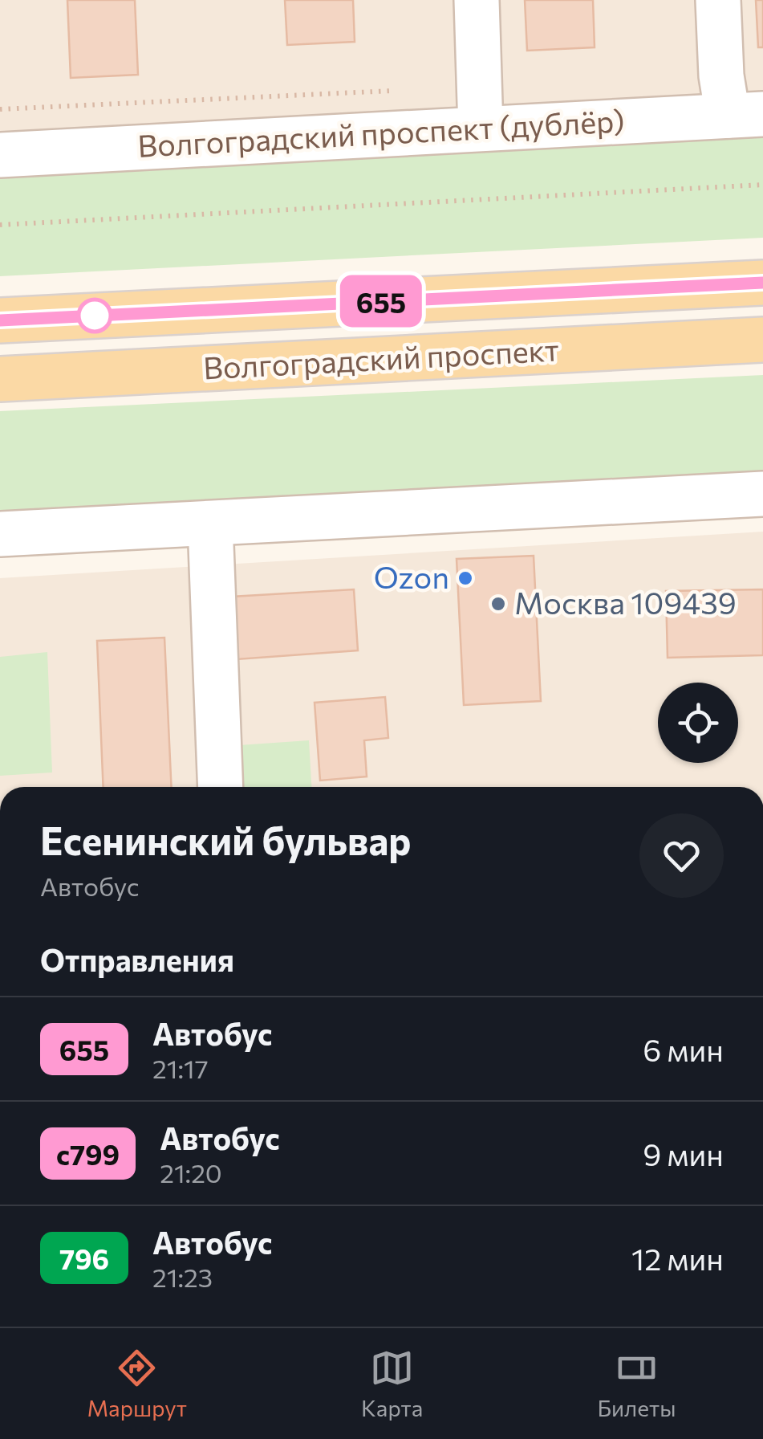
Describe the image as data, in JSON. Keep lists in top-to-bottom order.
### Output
{
  "streets": {
    "main road": ["Волгоградский проспект"],
    "street": ["Волгоградский проспект (дублёр)"]
  },
  "places": ["Ozon", "Москва 109439"],
  "lines": ["bus line 655"],
  "page": {
    "on_map": "655",
    "heading": [
      ["Есенинский бульвар", "Автобус"],
      "Отправления"
    ],
    "list": [
      {
        "mark": "655",
        "name": "Автобус",
        "note": "21:17",
        "value": "6 мин"
      },
      {
        "mark": "с799",
        "name": "Автобус",
        "note": "21:20",
        "value": "9 мин"
      },
      {
        "mark": "796",
        "name": "Автобус",
        "note": "21:23",
        "value": "12 мин"
      }
    ],
    "tabs": ["Маршрут", "Карта", "Билеты"]
  }
}
